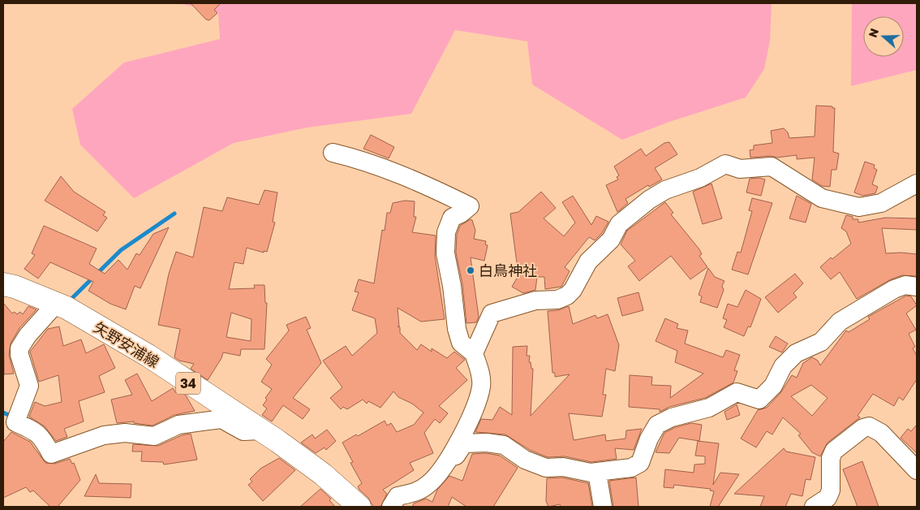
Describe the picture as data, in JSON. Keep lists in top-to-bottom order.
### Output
{
  "streets": {
    "main road": ["矢野安浦線", "34"]
  },
  "places": ["白鳥神社"],
  "north": "left"
}
